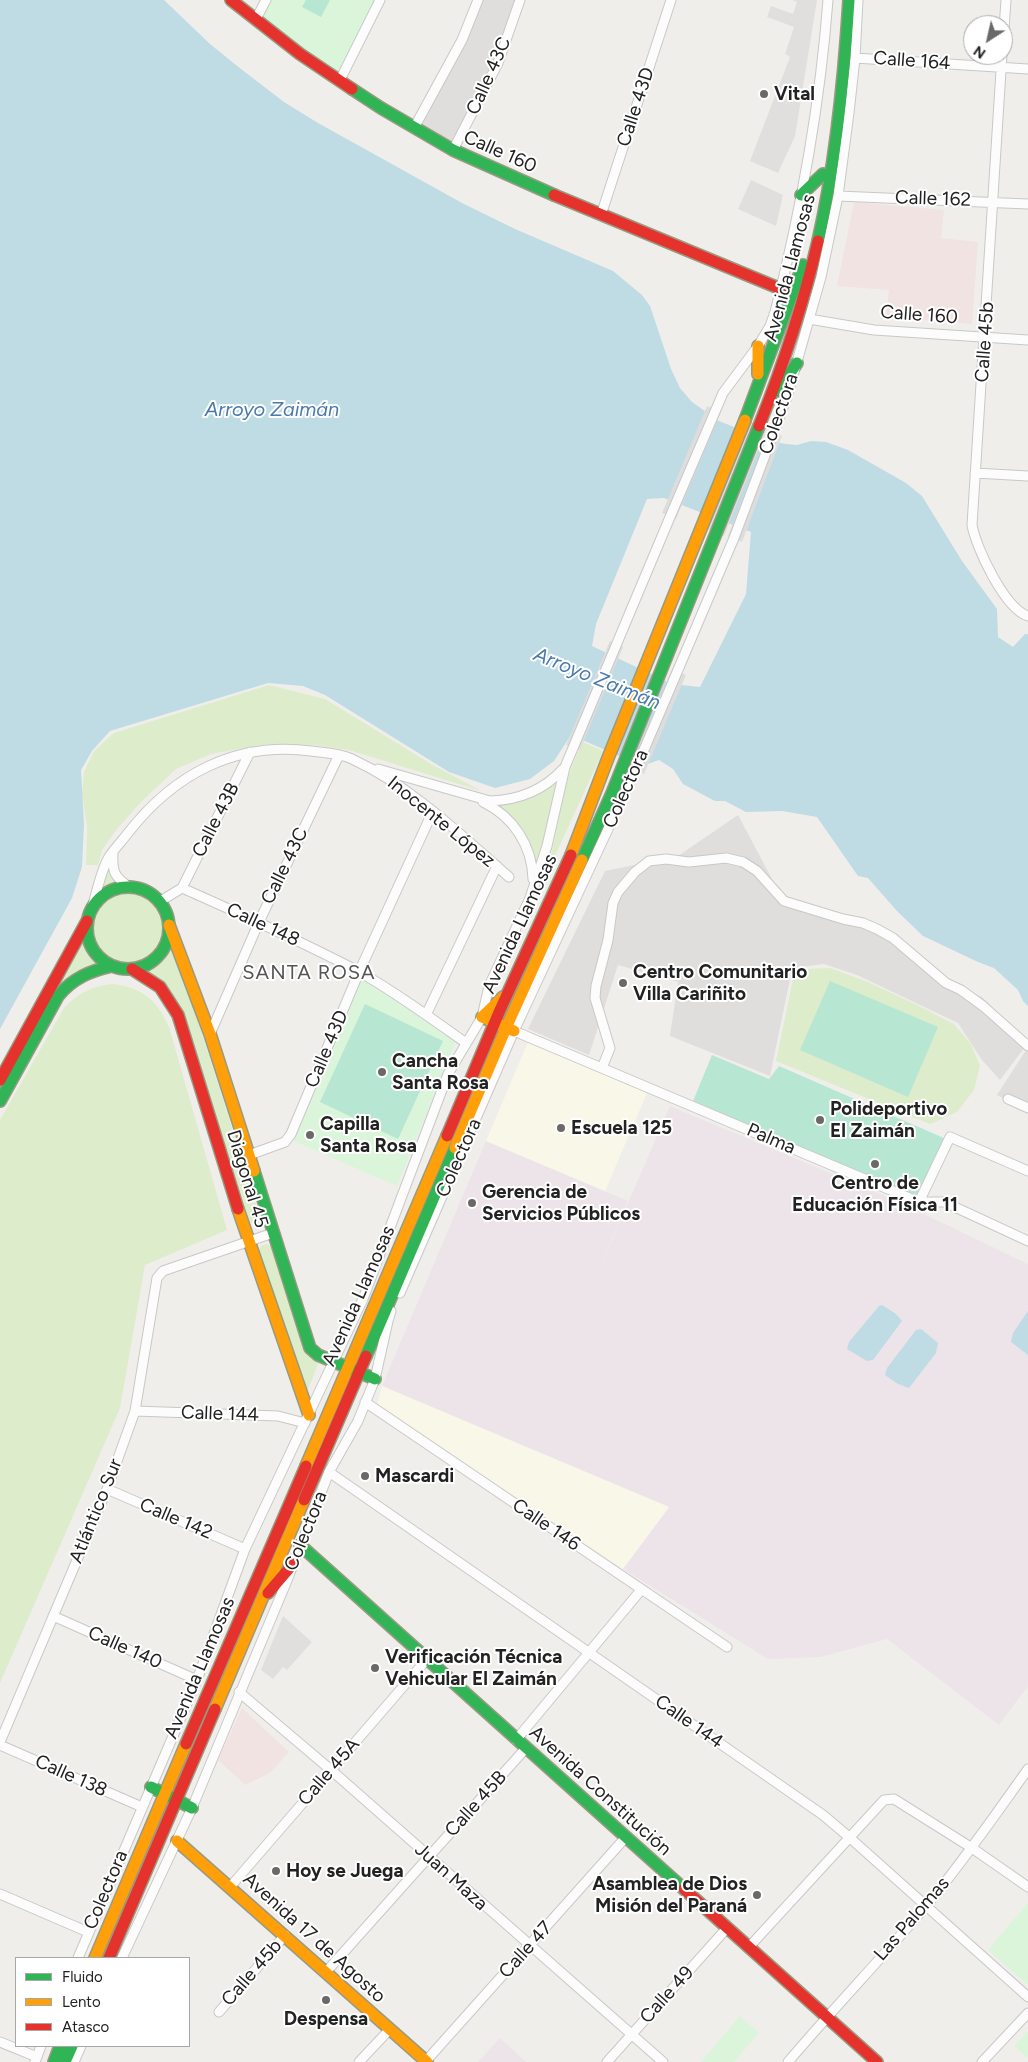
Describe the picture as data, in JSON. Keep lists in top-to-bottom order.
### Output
{
  "streets": {
    "main road": [
      "Calle 160",
      "Avenida Llamosas",
      "Diagonal 45",
      "Avenida Constitución",
      "Avenida 17 de Agosto"
    ],
    "street": [
      "Calle 164",
      "Calle 43C",
      "Calle 43D",
      "Calle 162",
      "Calle 45b",
      "Colectora",
      "Calle 43B",
      "Inocente López",
      "Calle 148",
      "Palma",
      "Calle 144",
      "Atlántico Sur",
      "Calle 142",
      "Calle 146",
      "Calle 140",
      "Calle 45A",
      "Calle 138",
      "Calle 45B",
      "Juan Maza",
      "Las Palomas",
      "Calle 47",
      "Calle 49"
    ]
  },
  "crossings": [
    ["Calle 164", "Calle 45b"],
    ["Calle 43C", "Calle 160"],
    ["Calle 43C", "Inocente López"],
    ["Calle 43C", "Calle 148"],
    ["Calle 43C", "Diagonal 45"],
    ["Calle 43D", "Calle 160"],
    ["Calle 43D", "Inocente López"],
    ["Calle 43D", "Calle 148"],
    ["Calle 43D", "Diagonal 45"],
    ["Calle 160", "Calle 45b"],
    ["Calle 160", "Colectora"],
    ["Calle 162", "Calle 45b"],
    ["Calle 162", "Colectora"],
    ["Avenida Llamosas", "Colectora"],
    ["Avenida Llamosas", "Palma"],
    ["Avenida Llamosas", "Diagonal 45"],
    ["Calle 45b", "Avenida 17 de Agosto"],
    ["Colectora", "Calle 148"],
    ["Colectora", "Palma"],
    ["Colectora", "Diagonal 45"],
    ["Colectora", "Calle 144"],
    ["Colectora", "Calle 142"],
    ["Colectora", "Calle 146"],
    ["Colectora", "Calle 140"],
    ["Colectora", "Calle 138"],
    ["Colectora", "Avenida Constitución"],
    ["Colectora", "Juan Maza"],
    ["Colectora", "Avenida 17 de Agosto"],
    ["Calle 43B", "Inocente López"],
    ["Calle 43B", "Calle 148"],
    ["Inocente López", "Diagonal 45"],
    ["Diagonal 45", "Calle 144"],
    ["Diagonal 45", "Atlántico Sur"],
    ["Calle 144", "Atlántico Sur"],
    ["Calle 144", "Las Palomas"],
    ["Atlántico Sur", "Calle 142"],
    ["Atlántico Sur", "Calle 140"],
    ["Atlántico Sur", "Calle 138"],
    ["Calle 45A", "Avenida Constitución"],
    ["Calle 45A", "Juan Maza"],
    ["Calle 45A", "Avenida 17 de Agosto"],
    ["Avenida Constitución", "Calle 45B"],
    ["Avenida Constitución", "Las Palomas"],
    ["Avenida Constitución", "Calle 47"],
    ["Avenida Constitución", "Calle 49"],
    ["Calle 45B", "Juan Maza"],
    ["Calle 45B", "Avenida 17 de Agosto"],
    ["Juan Maza", "Calle 47"],
    ["Juan Maza", "Calle 49"],
    ["Avenida 17 de Agosto", "Calle 47"]
  ],
  "districts": ["SANTA ROSA"],
  "water": ["Arroyo Zaimán"],
  "places": [
    "Vital",
    "Centro Comunitario Villa Cariñito",
    "Cancha Santa Rosa",
    "Polideportivo El Zaimán",
    "Escuela 125",
    "Capilla Santa Rosa",
    "Centro de Educación Física 11",
    "Gerencia de Servicios Públicos",
    "Mascardi",
    "Verificación Técnica Vehicular El Zaimán",
    "Hoy se Juega",
    "Asamblea de Dios Misión del Paraná",
    "Despensa"
  ],
  "legend": ["Fluido", "Lento", "Atasco"],
  "north": "bottom left"
}
